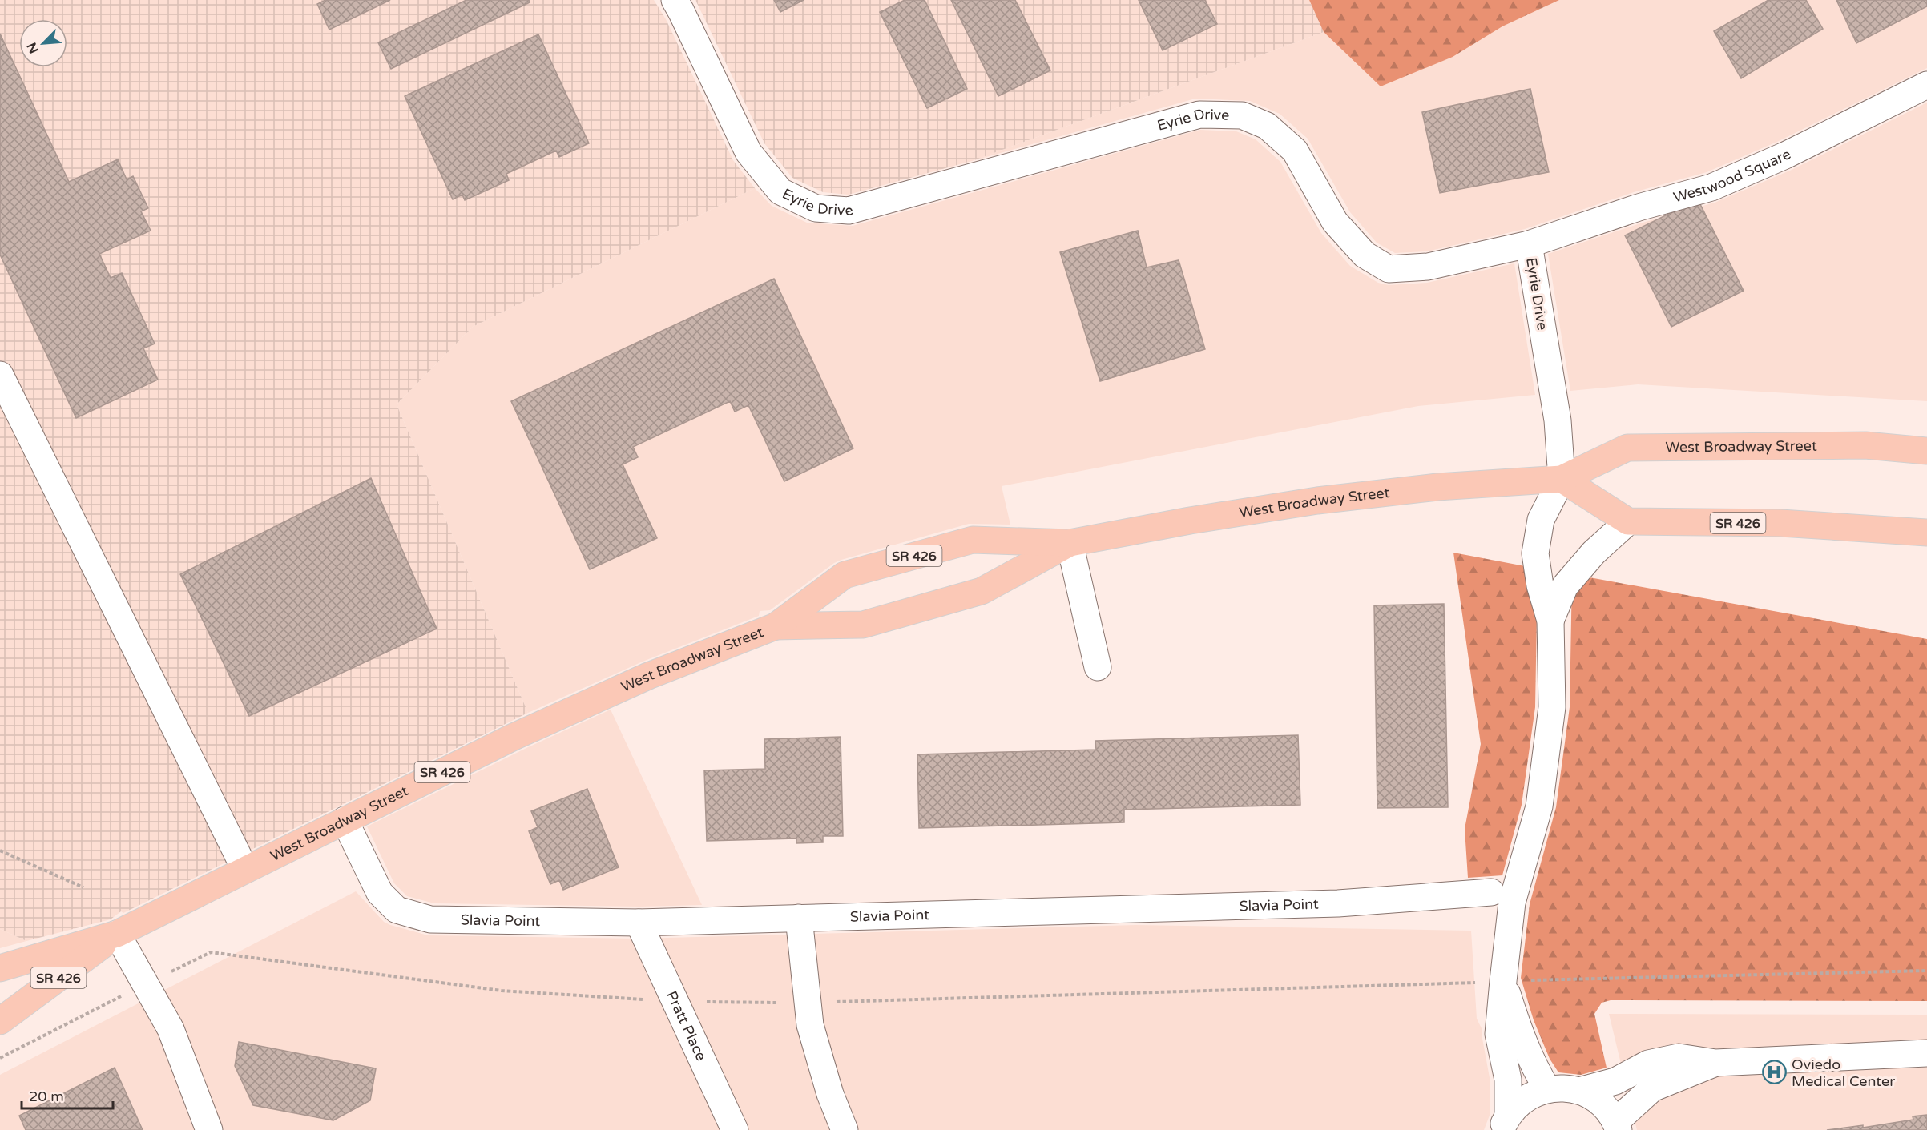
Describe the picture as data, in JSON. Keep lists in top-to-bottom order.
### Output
{
  "streets": {
    "main road": ["West Broadway Street", "SR 426"],
    "street": [
      "Eyrie Drive",
      "Westwood Square",
      "Slavia Point",
      "Pratt Place"
    ]
  },
  "crossings": [
    ["Eyrie Drive", "Westwood Square"],
    ["Eyrie Drive", "West Broadway Street"],
    ["West Broadway Street", "Slavia Point"],
    ["Slavia Point", "Pratt Place"]
  ],
  "places": {
    "hospital": ["Oviedo Medical Center"]
  },
  "scale_bar": "20 m",
  "north": "bottom left"
}
